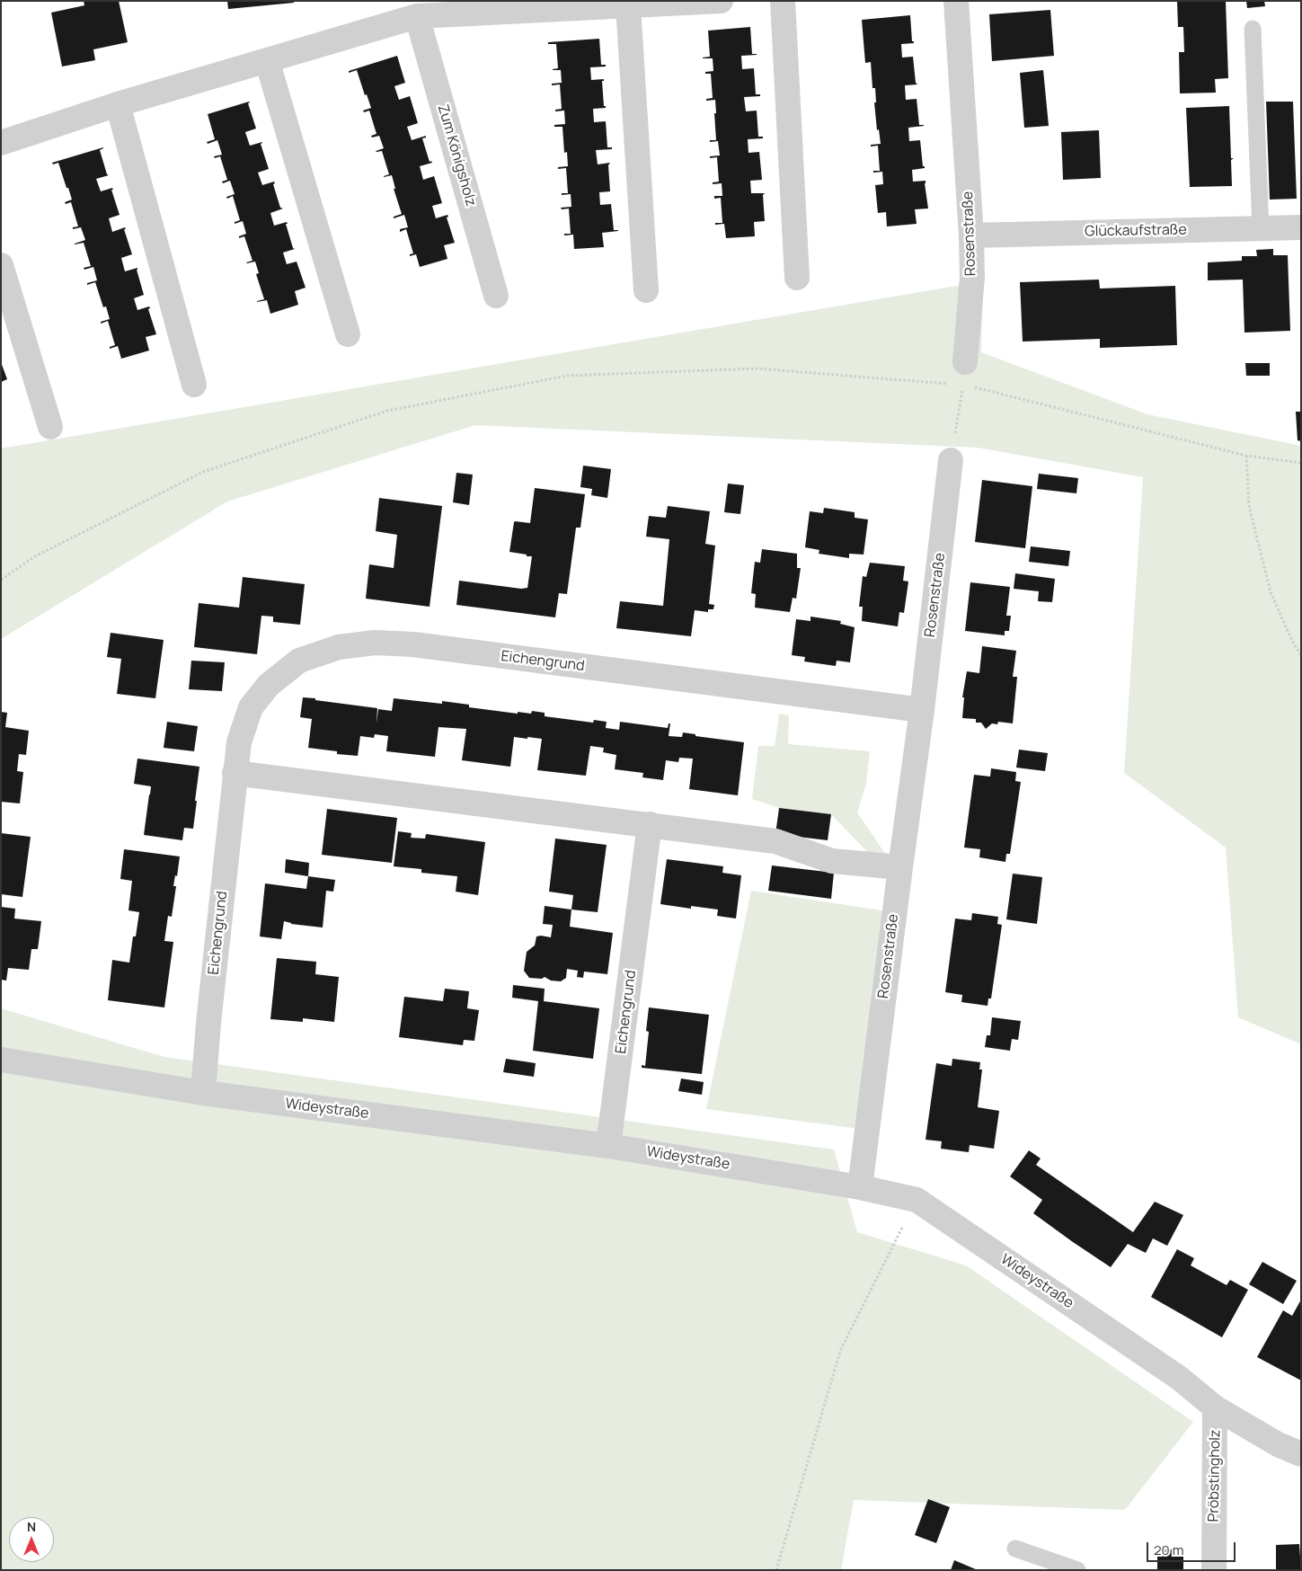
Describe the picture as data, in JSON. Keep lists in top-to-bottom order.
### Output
{
  "streets": {
    "street": [
      "Zum Königsholz",
      "Glückaufstraße",
      "Rosenstraße",
      "Eichengrund",
      "Wideystraße",
      "Pröbstingholz"
    ]
  },
  "crossings": [
    ["Glückaufstraße", "Rosenstraße"],
    ["Rosenstraße", "Eichengrund"],
    ["Rosenstraße", "Wideystraße"],
    ["Eichengrund", "Wideystraße"],
    ["Wideystraße", "Pröbstingholz"]
  ],
  "scale_bar": "20 m",
  "north": "top"
}
